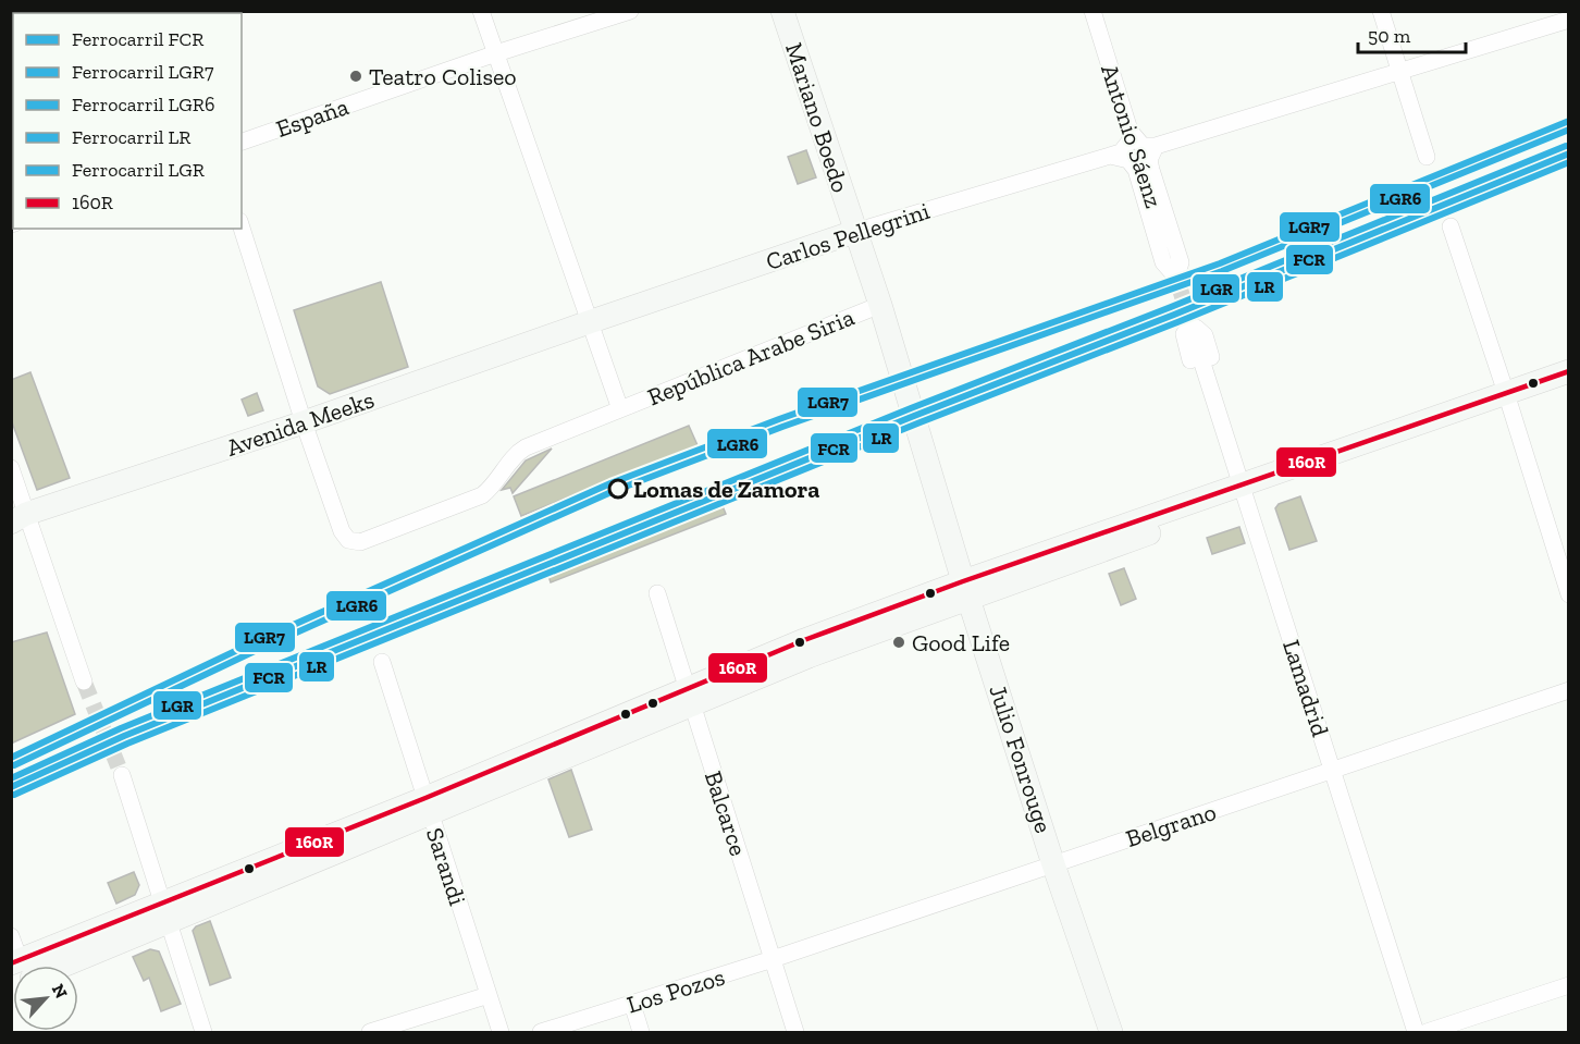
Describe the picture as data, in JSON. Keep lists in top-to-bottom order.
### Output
{
  "streets": {
    "street": [
      "España",
      "Mariano Boedo",
      "Antonio Sáenz",
      "Carlos Pellegrini",
      "República Arabe Siria",
      "Avenida Meeks",
      "Lamadrid",
      "Julio Fonrouge",
      "Balcarce",
      "Belgrano",
      "Sarandi",
      "Los Pozos"
    ]
  },
  "crossings": [
    ["Mariano Boedo", "Carlos Pellegrini"],
    ["Mariano Boedo", "República Arabe Siria"],
    ["Mariano Boedo", "Julio Fonrouge"],
    ["Antonio Sáenz", "Carlos Pellegrini"],
    ["Carlos Pellegrini", "Avenida Meeks"],
    ["República Arabe Siria", "Avenida Meeks"],
    ["Lamadrid", "Belgrano"],
    ["Julio Fonrouge", "Belgrano"],
    ["Balcarce", "Belgrano"],
    ["Balcarce", "Los Pozos"],
    ["Belgrano", "Los Pozos"]
  ],
  "places": ["Teatro Coliseo", "Lomas de Zamora", "Good Life"],
  "lines": [
    "rail line LGR7",
    "rail line LGR6",
    "rail line LGR",
    "rail line FCR",
    "rail line LR",
    "transit line 160R"
  ],
  "legend": [
    "Ferrocarril FCR",
    "Ferrocarril LGR7",
    "Ferrocarril LGR6",
    "Ferrocarril LR",
    "Ferrocarril LGR",
    "160R"
  ],
  "scale_bar": "50 m",
  "north": "top right"
}
